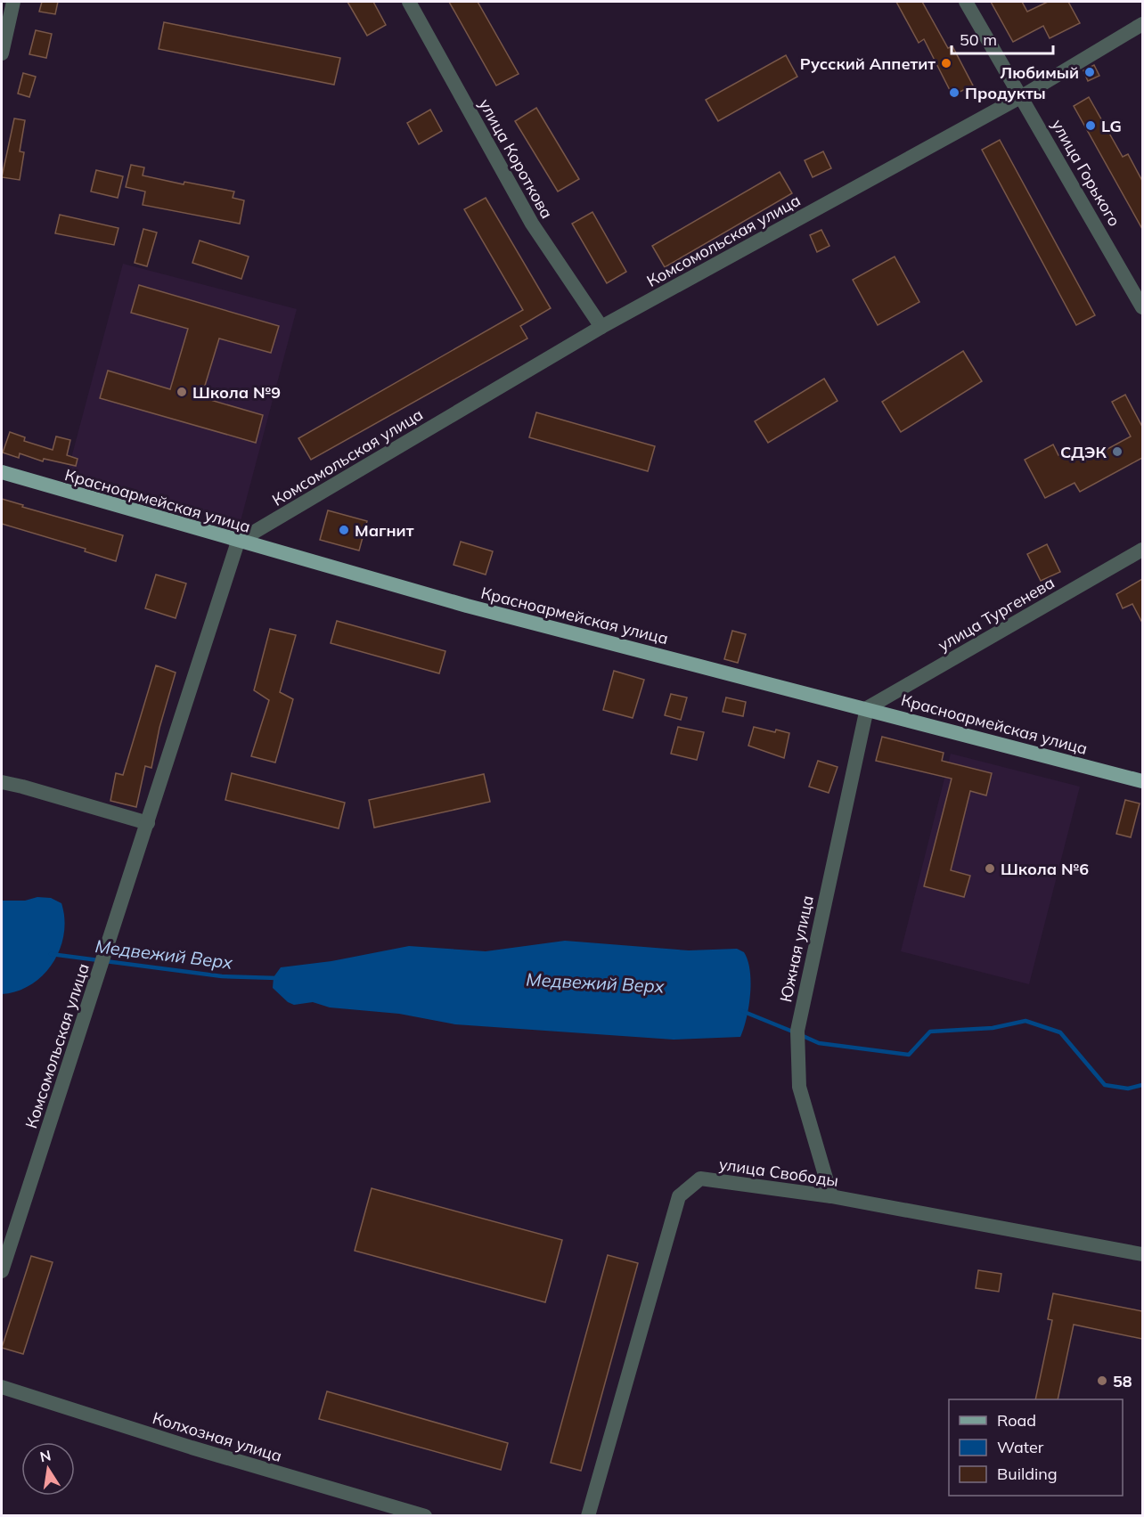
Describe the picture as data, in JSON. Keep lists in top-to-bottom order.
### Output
{
  "streets": {
    "main road": ["Красноармейская улица"],
    "street": [
      "улица Короткова",
      "улица Горького",
      "Комсомольская улица",
      "улица Тургенева",
      "Южная улица",
      "улица Свободы",
      "Колхозная улица"
    ]
  },
  "crossings": [
    ["улица Короткова", "Комсомольская улица"],
    ["улица Горького", "Комсомольская улица"],
    ["Комсомольская улица", "Красноармейская улица"],
    ["Красноармейская улица", "улица Тургенева"],
    ["Красноармейская улица", "Южная улица"],
    ["улица Тургенева", "Южная улица"],
    ["Южная улица", "улица Свободы"]
  ],
  "water": ["Медвежий Верх"],
  "places": [
    "Русский Аппетит",
    "Любимый",
    "Продукты",
    "LG",
    "Школа №9",
    "СДЭК",
    "Магнит",
    "Школа №6",
    "58"
  ],
  "legend": ["Road", "Water", "Building"],
  "scale_bar": "50 m",
  "north": "top"
}
